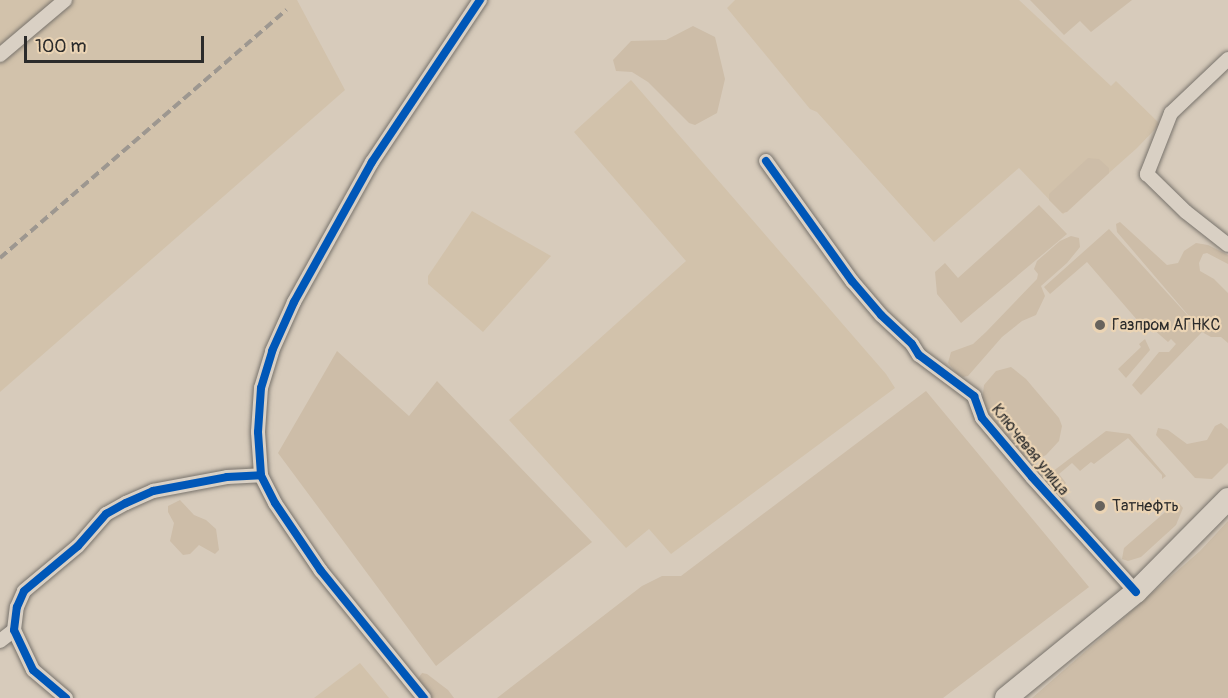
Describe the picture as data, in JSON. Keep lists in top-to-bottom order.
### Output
{
  "streets": {
    "street": ["Ключевая улица"]
  },
  "places": ["Газпром АГНКС", "Татнефть"],
  "scale_bar": "100 m"
}
